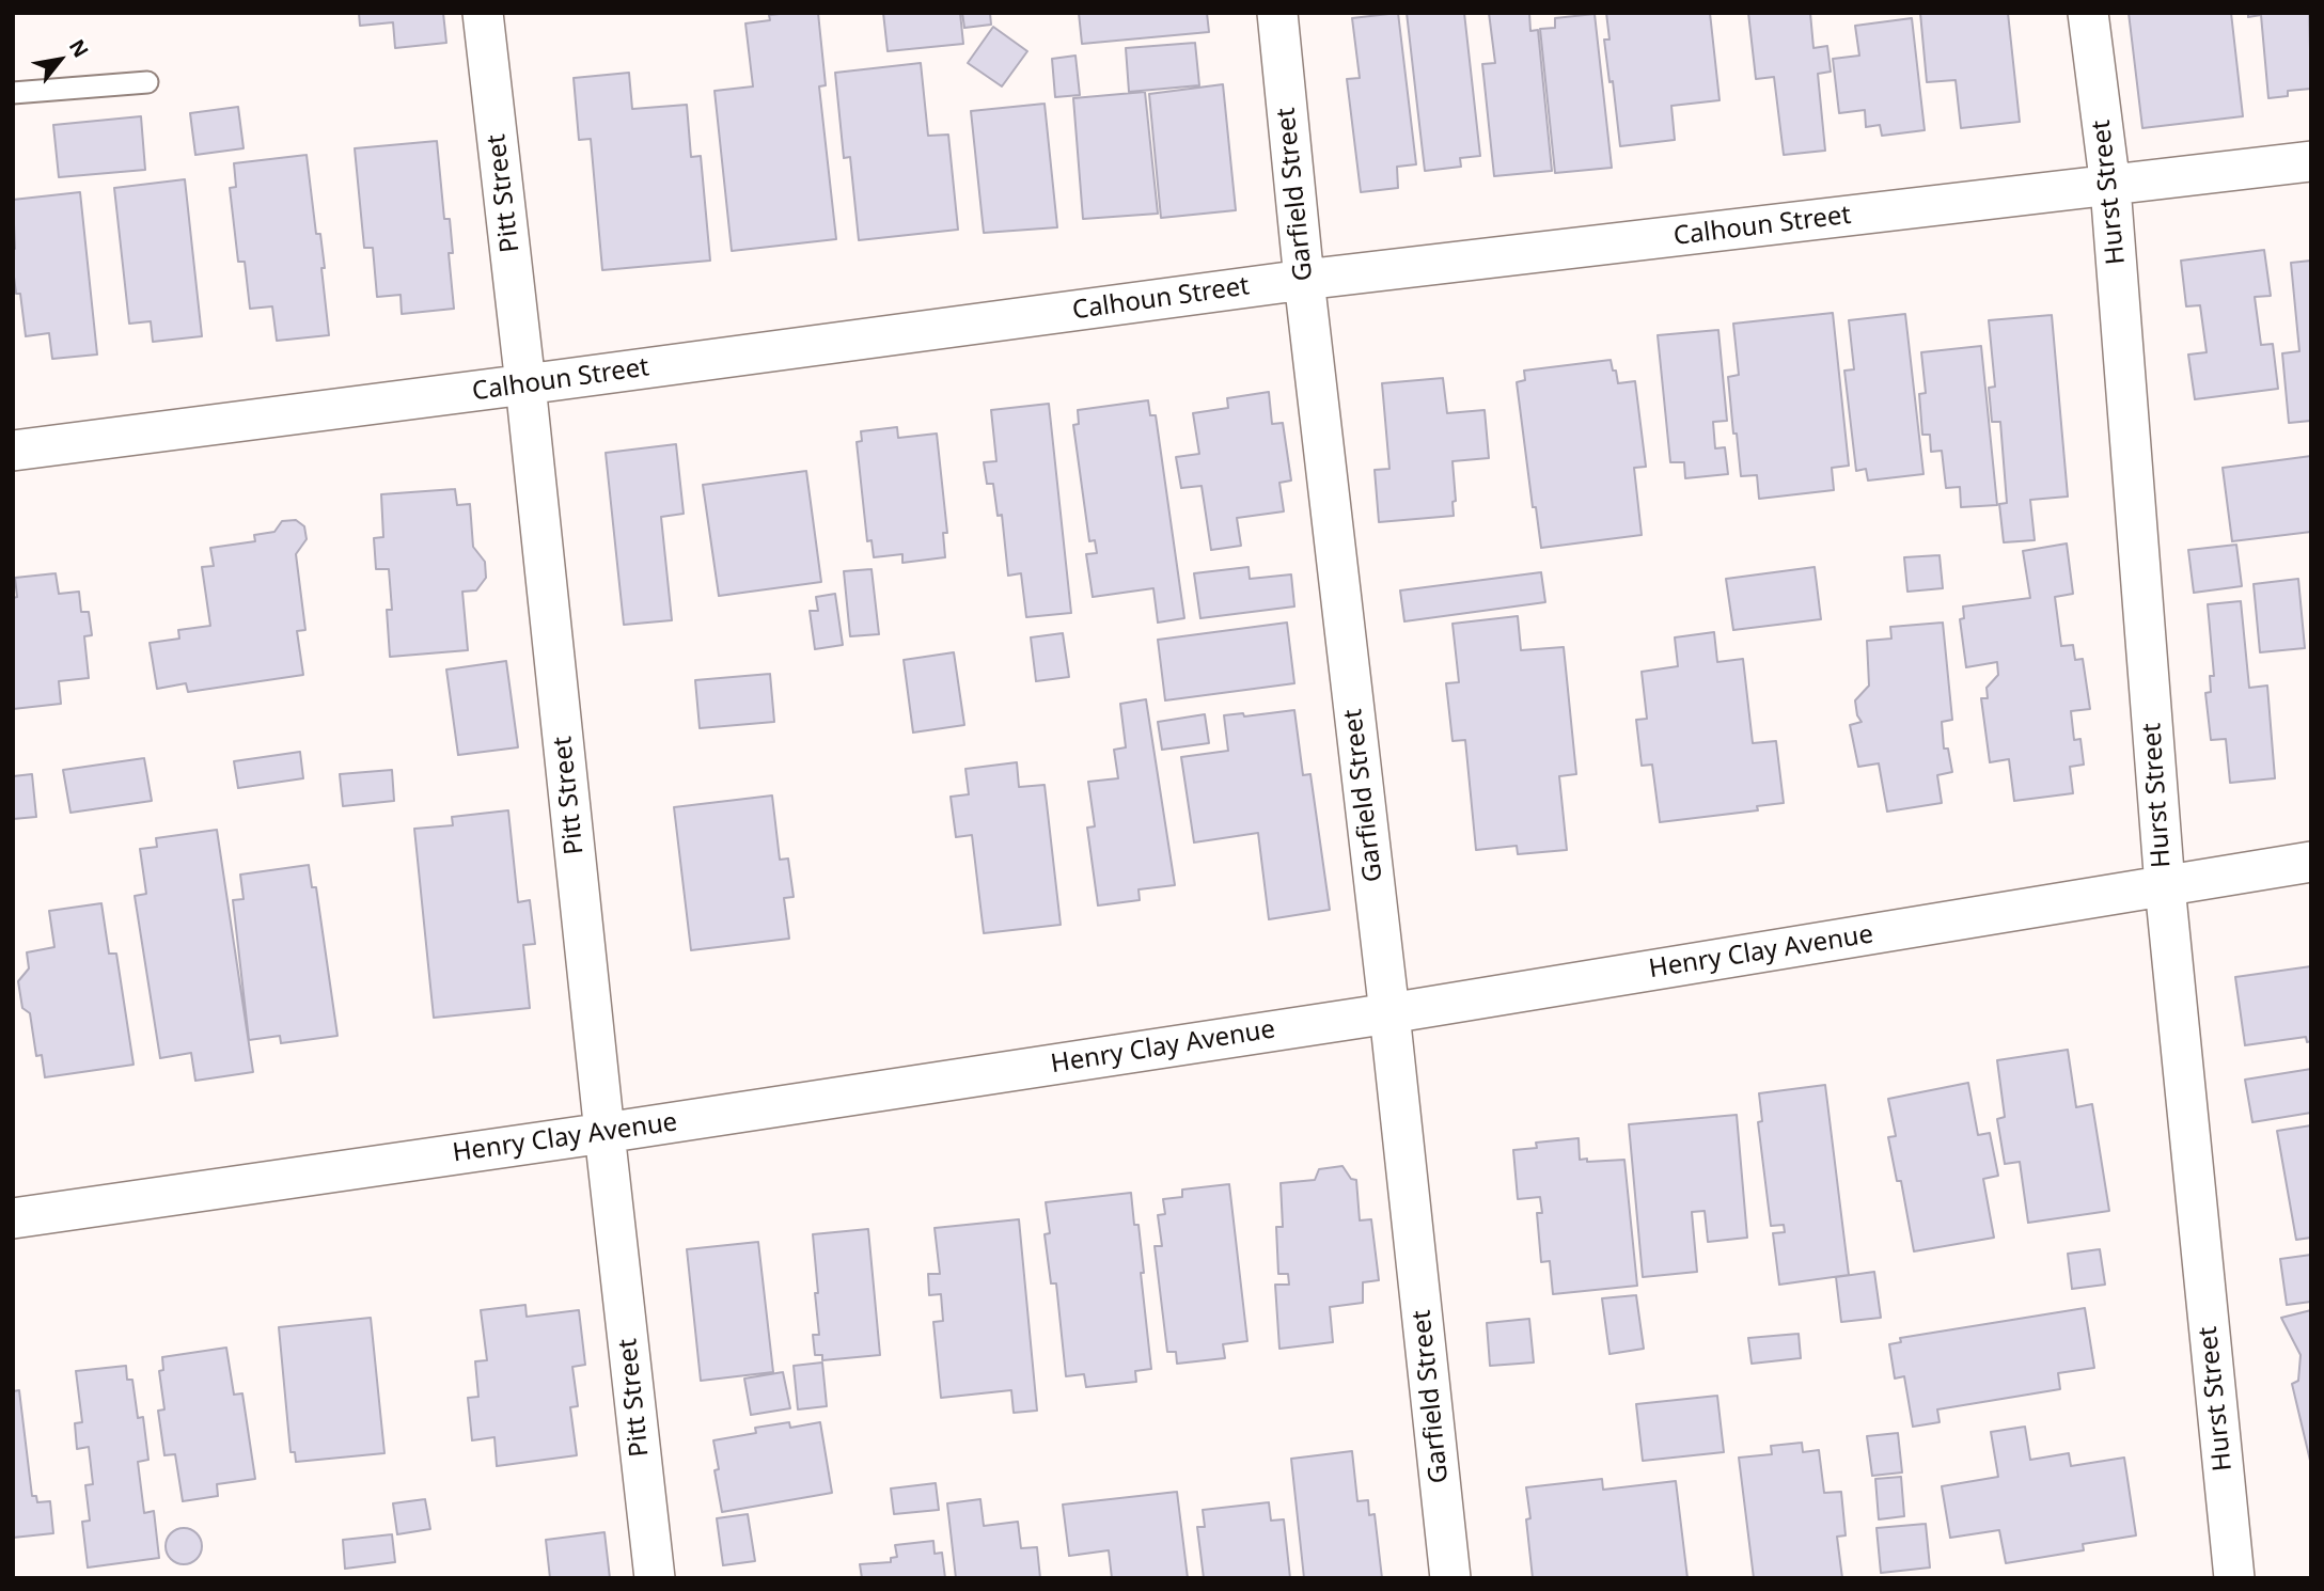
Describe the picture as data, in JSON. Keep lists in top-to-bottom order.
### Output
{
  "streets": {
    "street": [
      "Hurst Street",
      "Pitt Street",
      "Garfield Street",
      "Calhoun Street",
      "Henry Clay Avenue"
    ]
  },
  "crossings": [
    ["Hurst Street", "Calhoun Street"],
    ["Hurst Street", "Henry Clay Avenue"],
    ["Pitt Street", "Calhoun Street"],
    ["Pitt Street", "Henry Clay Avenue"],
    ["Garfield Street", "Calhoun Street"],
    ["Garfield Street", "Henry Clay Avenue"]
  ],
  "north": "top right"
}
